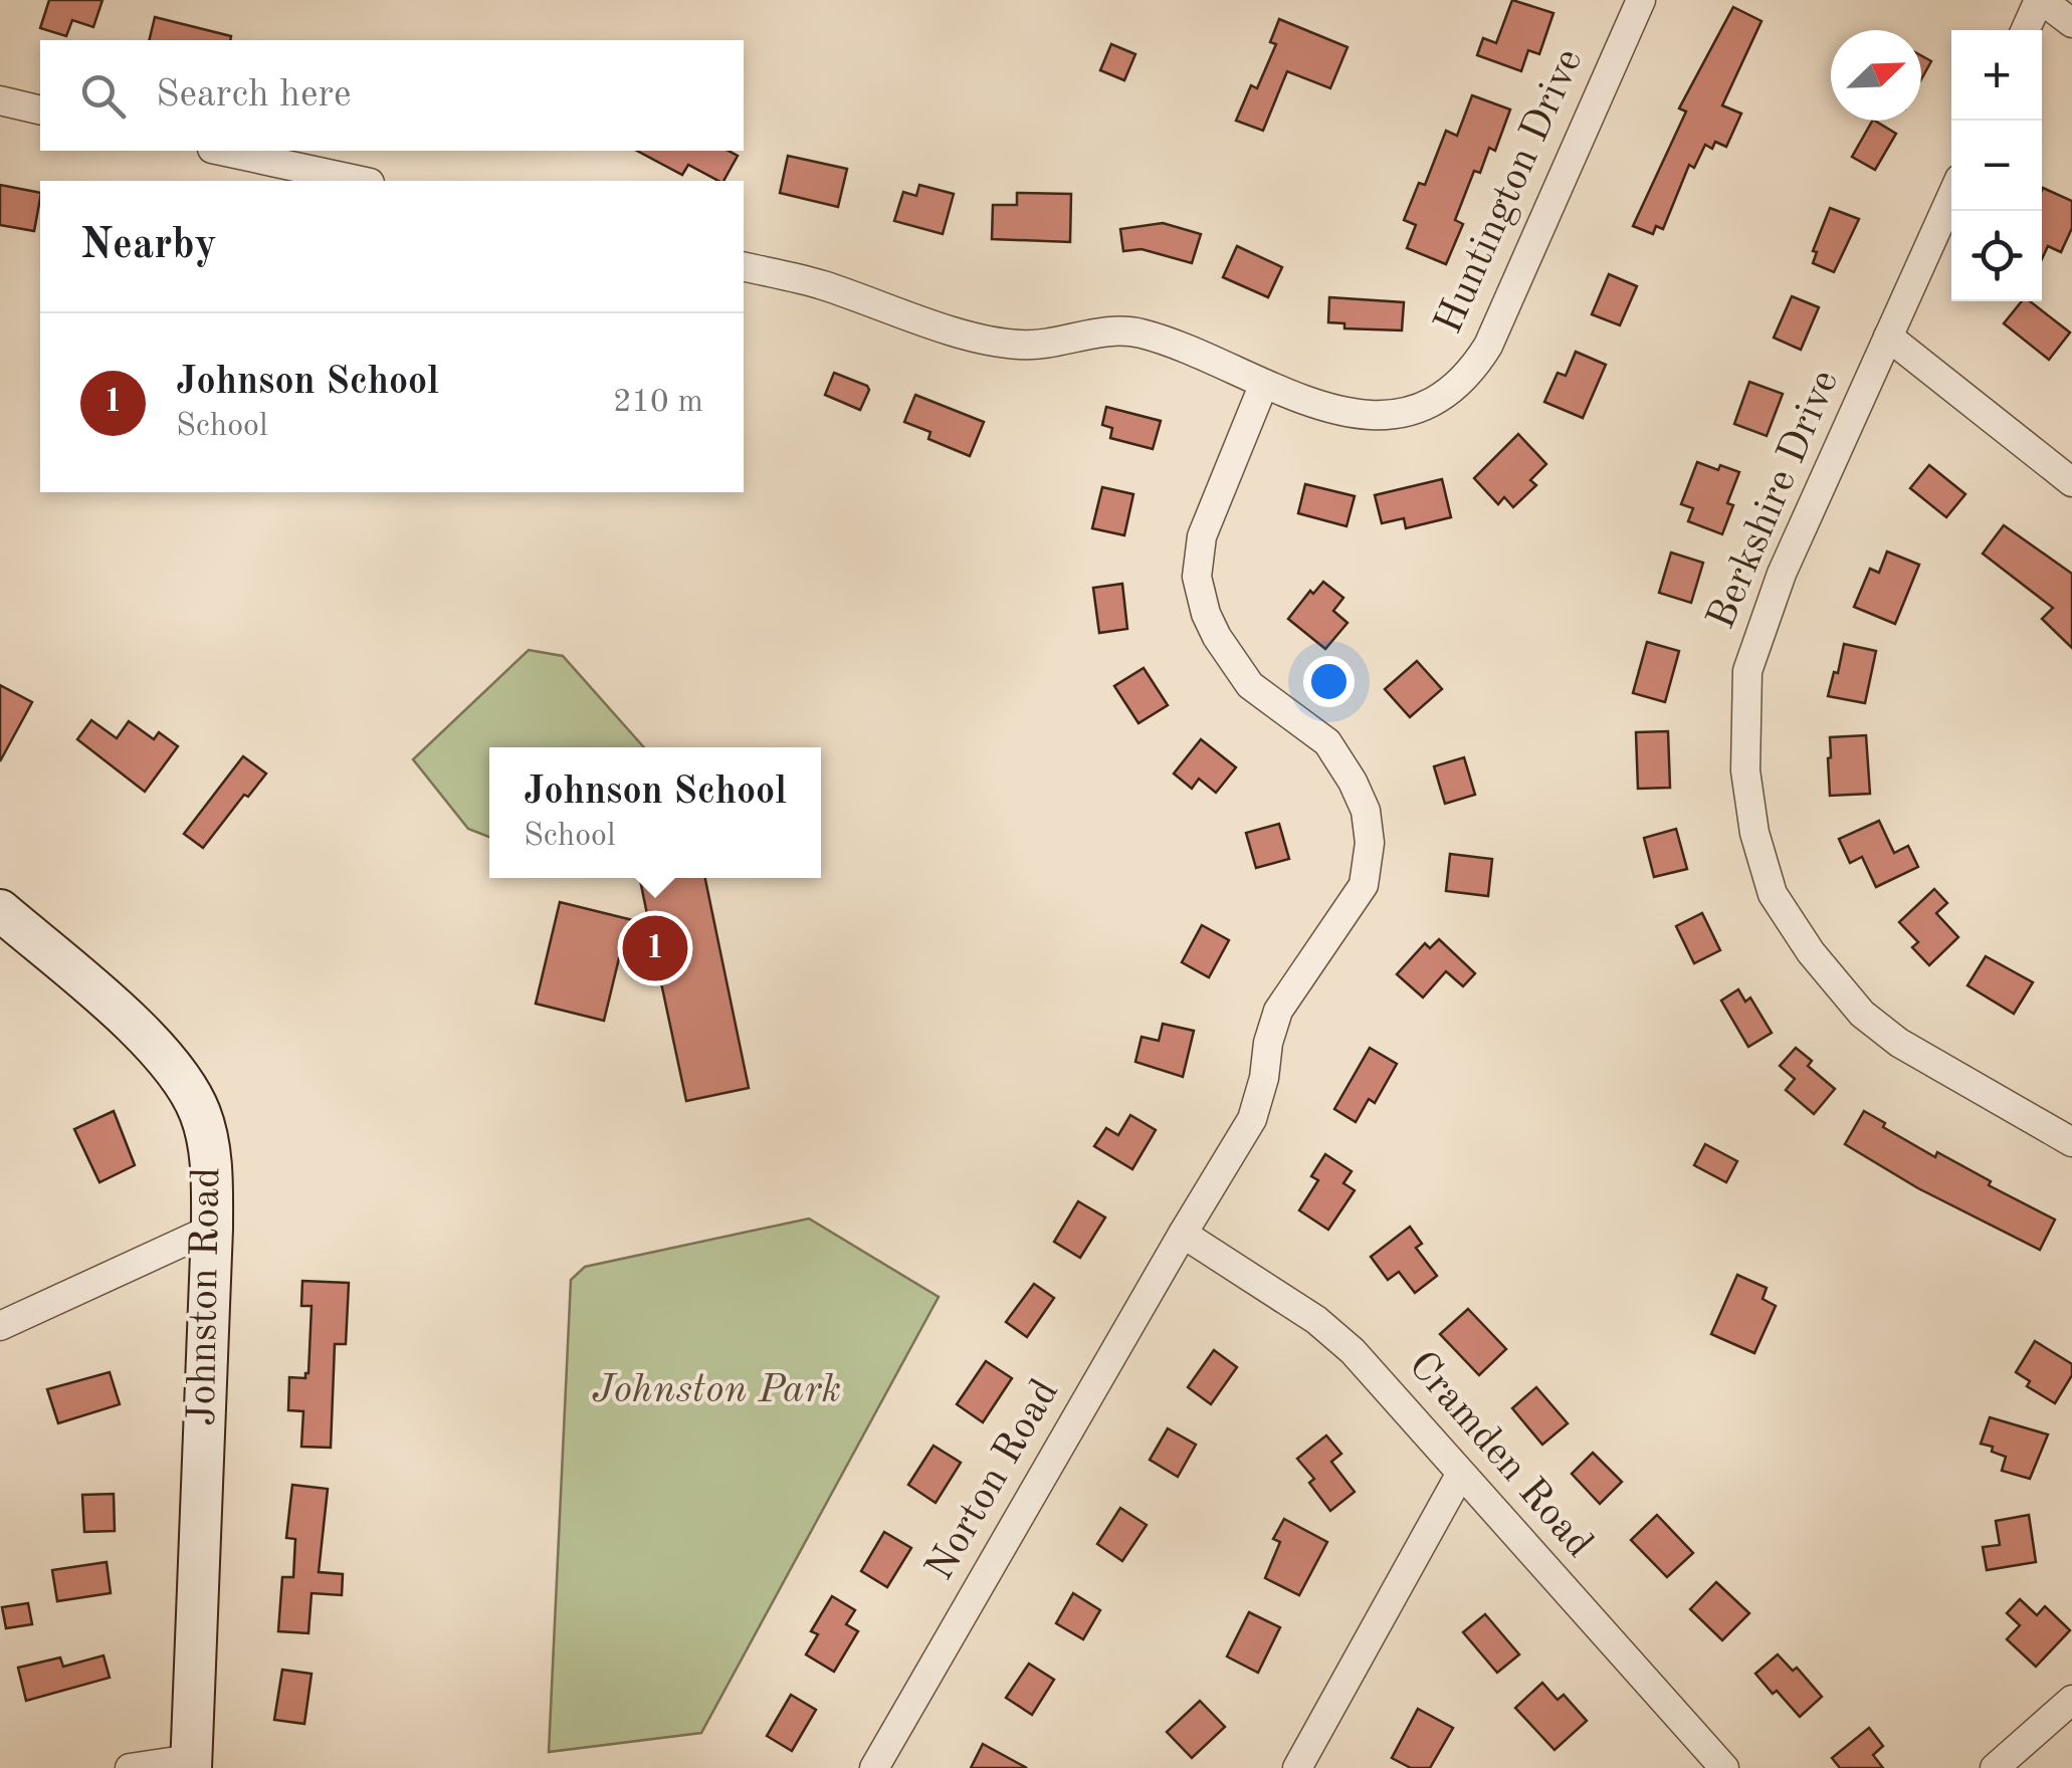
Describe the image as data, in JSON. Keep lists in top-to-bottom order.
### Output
{
  "streets": {
    "street": [
      "Huntington Drive",
      "Berkshire Drive",
      "Johnston Road",
      "Cramden Road",
      "Norton Road"
    ]
  },
  "crossings": [
    ["Huntington Drive", "Norton Road"],
    ["Cramden Road", "Norton Road"]
  ],
  "parks": ["Johnston Park"],
  "north": "top right",
  "page": {
    "map_buttons": ["+", "−"],
    "search": "Search here",
    "heading": "Nearby",
    "list": [
      {
        "mark": "1",
        "name": "Johnson School",
        "note": "School",
        "value": "210 m"
      }
    ],
    "popup": ["Johnson School", "School"],
    "pins": "1"
  }
}
